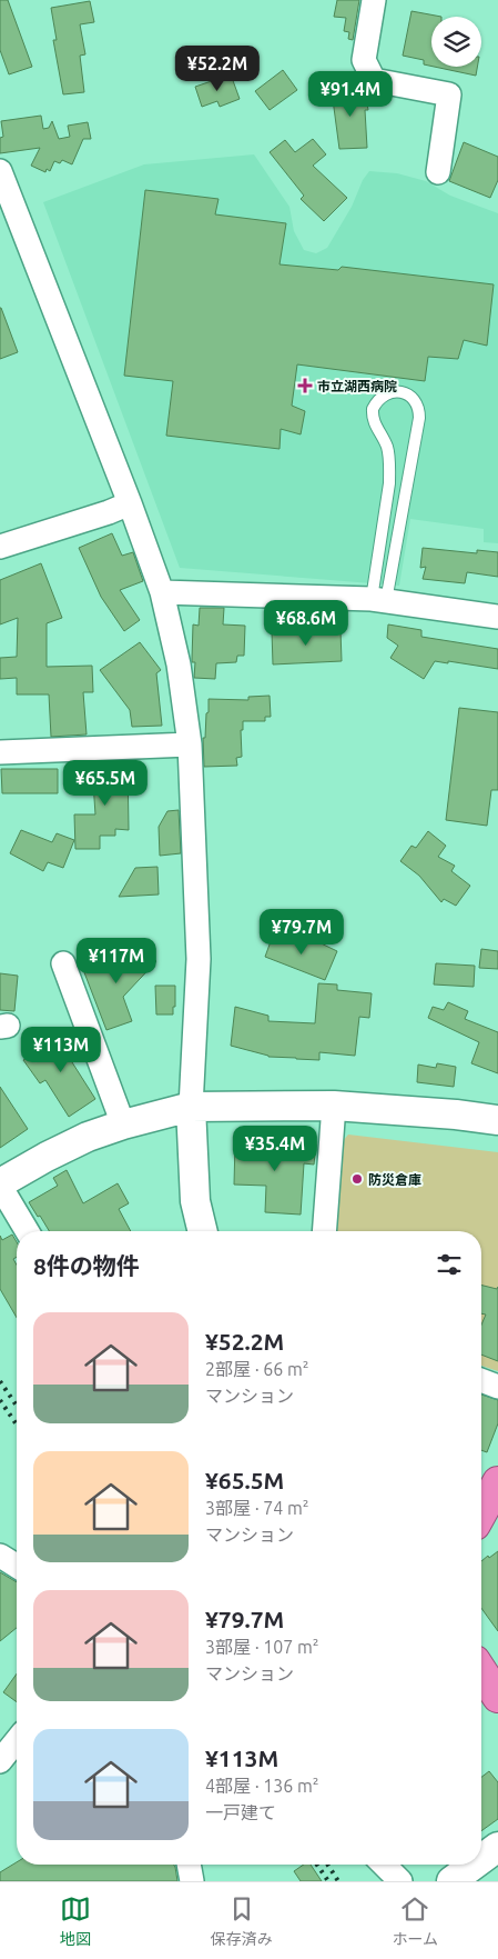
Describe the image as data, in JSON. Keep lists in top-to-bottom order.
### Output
{
  "places": {
    "health": ["市立湖西病院"],
    "other": ["防災倉庫"]
  },
  "page": {
    "price": [
      "¥52.2M",
      "¥91.4M",
      "¥68.6M",
      "¥65.5M",
      "¥79.7M",
      "¥117M",
      "¥113M",
      "¥35.4M"
    ],
    "heading": "8件の物件",
    "list": [
      {
        "name": "¥52.2M",
        "note": "2部屋 · 66 m² · マンション"
      },
      {
        "name": "¥65.5M",
        "note": "3部屋 · 74 m² · マンション"
      },
      {
        "name": "¥79.7M",
        "note": "3部屋 · 107 m² · マンション"
      },
      {
        "name": "¥113M",
        "note": "4部屋 · 136 m² · 一戸建て"
      }
    ],
    "tabs": ["地図", "保存済み", "ホーム"]
  }
}
